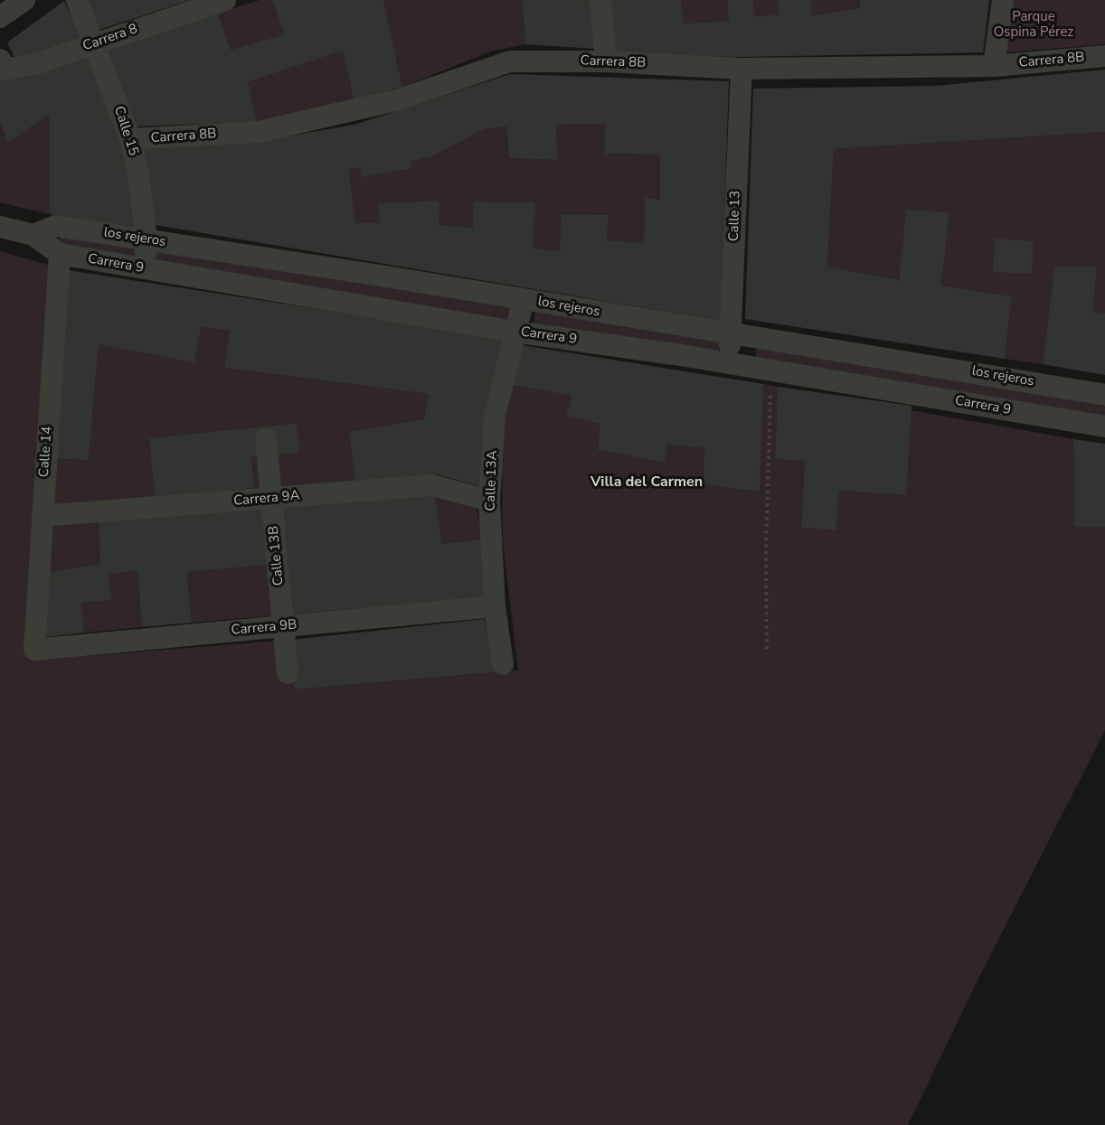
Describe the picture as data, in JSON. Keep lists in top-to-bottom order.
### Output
{
  "streets": {
    "street": [
      "Carrera 8",
      "Carrera 8B",
      "Calle 15",
      "Calle 13",
      "los rejeros",
      "Carrera 9",
      "Calle 14",
      "Calle 13A",
      "Carrera 9A",
      "Calle 13B",
      "Carrera 9B"
    ]
  },
  "crossings": [
    ["Carrera 8", "Calle 15"],
    ["Carrera 8B", "Calle 15"],
    ["Carrera 8B", "Calle 13"],
    ["Calle 15", "los rejeros"],
    ["Calle 15", "Carrera 9"],
    ["Calle 13", "los rejeros"],
    ["Calle 13", "Carrera 9"],
    ["los rejeros", "Carrera 9"],
    ["los rejeros", "Calle 13A"],
    ["Carrera 9", "Calle 14"],
    ["Carrera 9", "Calle 13A"],
    ["Calle 14", "Carrera 9A"],
    ["Calle 14", "Carrera 9B"],
    ["Calle 13A", "Carrera 9A"],
    ["Calle 13A", "Carrera 9B"],
    ["Carrera 9A", "Calle 13B"],
    ["Calle 13B", "Carrera 9B"]
  ],
  "districts": ["Villa del Carmen"],
  "parks": ["Parque Ospina Pérez"]
}
